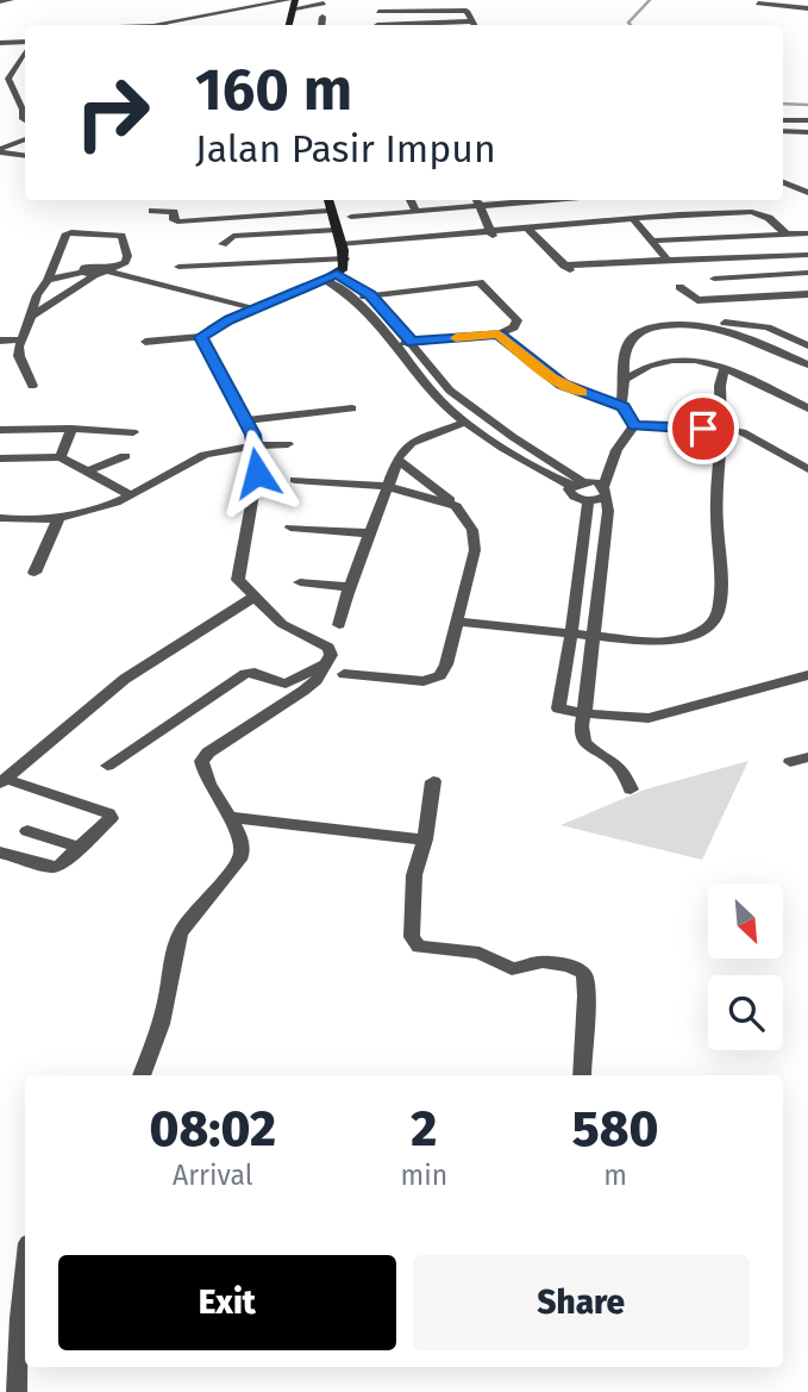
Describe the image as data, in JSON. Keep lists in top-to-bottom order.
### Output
{
  "north": "bottom right",
  "page": {
    "turn": ["160 m", "Jalan Pasir Impun"],
    "eta": [
      "08:02",
      "Arrival",
      "2",
      "min",
      "580",
      "m"
    ],
    "buttons": ["Exit", "Share"]
  }
}
